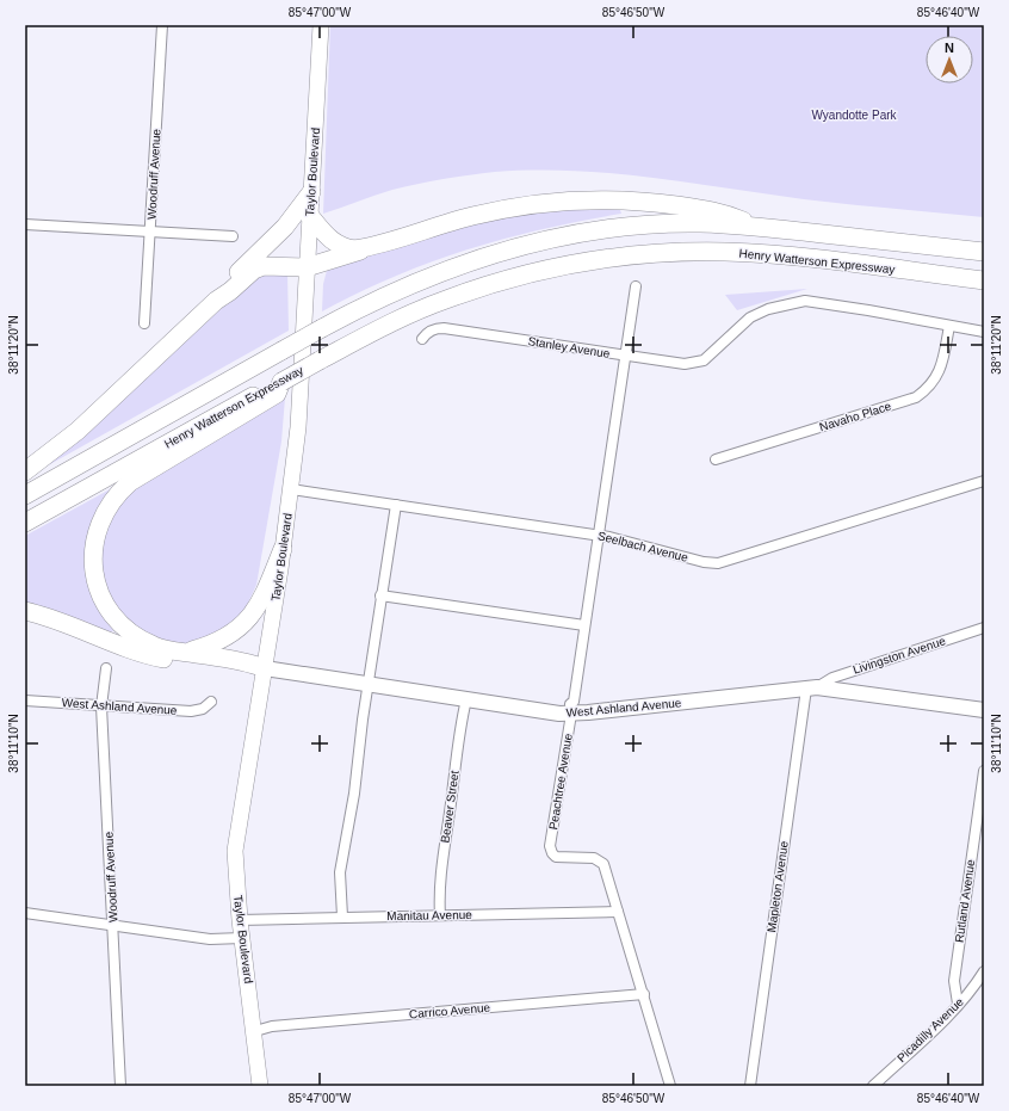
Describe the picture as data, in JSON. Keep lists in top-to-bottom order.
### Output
{
  "streets": {
    "highway": ["Henry Watterson Expressway"],
    "main road": ["Taylor Boulevard"],
    "street": [
      "Woodruff Avenue",
      "Stanley Avenue",
      "Navaho Place",
      "Seelbach Avenue",
      "Livingston Avenue",
      "West Ashland Avenue",
      "Peachtree Avenue",
      "Beaver Street",
      "Mapleton Avenue",
      "Rutland Avenue",
      "Manitau Avenue",
      "Carrico Avenue",
      "Picadilly Avenue"
    ]
  },
  "crossings": [
    ["Taylor Boulevard", "Seelbach Avenue"],
    ["Taylor Boulevard", "West Ashland Avenue"],
    ["Taylor Boulevard", "Manitau Avenue"],
    ["Taylor Boulevard", "Carrico Avenue"],
    ["Woodruff Avenue", "West Ashland Avenue"],
    ["Stanley Avenue", "Navaho Place"],
    ["Stanley Avenue", "Peachtree Avenue"],
    ["Seelbach Avenue", "Peachtree Avenue"],
    ["Livingston Avenue", "West Ashland Avenue"],
    ["Livingston Avenue", "Mapleton Avenue"],
    ["West Ashland Avenue", "Peachtree Avenue"],
    ["West Ashland Avenue", "Beaver Street"],
    ["West Ashland Avenue", "Mapleton Avenue"],
    ["Peachtree Avenue", "Manitau Avenue"],
    ["Peachtree Avenue", "Carrico Avenue"],
    ["Beaver Street", "Manitau Avenue"],
    ["Rutland Avenue", "Picadilly Avenue"]
  ],
  "parks": ["Wyandotte Park"],
  "north": "top",
  "coordinates": [
    "85°47'00\"W",
    "85°46'50\"W",
    "85°46'40\"W",
    "38°11'20\"N",
    "38°11'10\"N"
  ]
}
